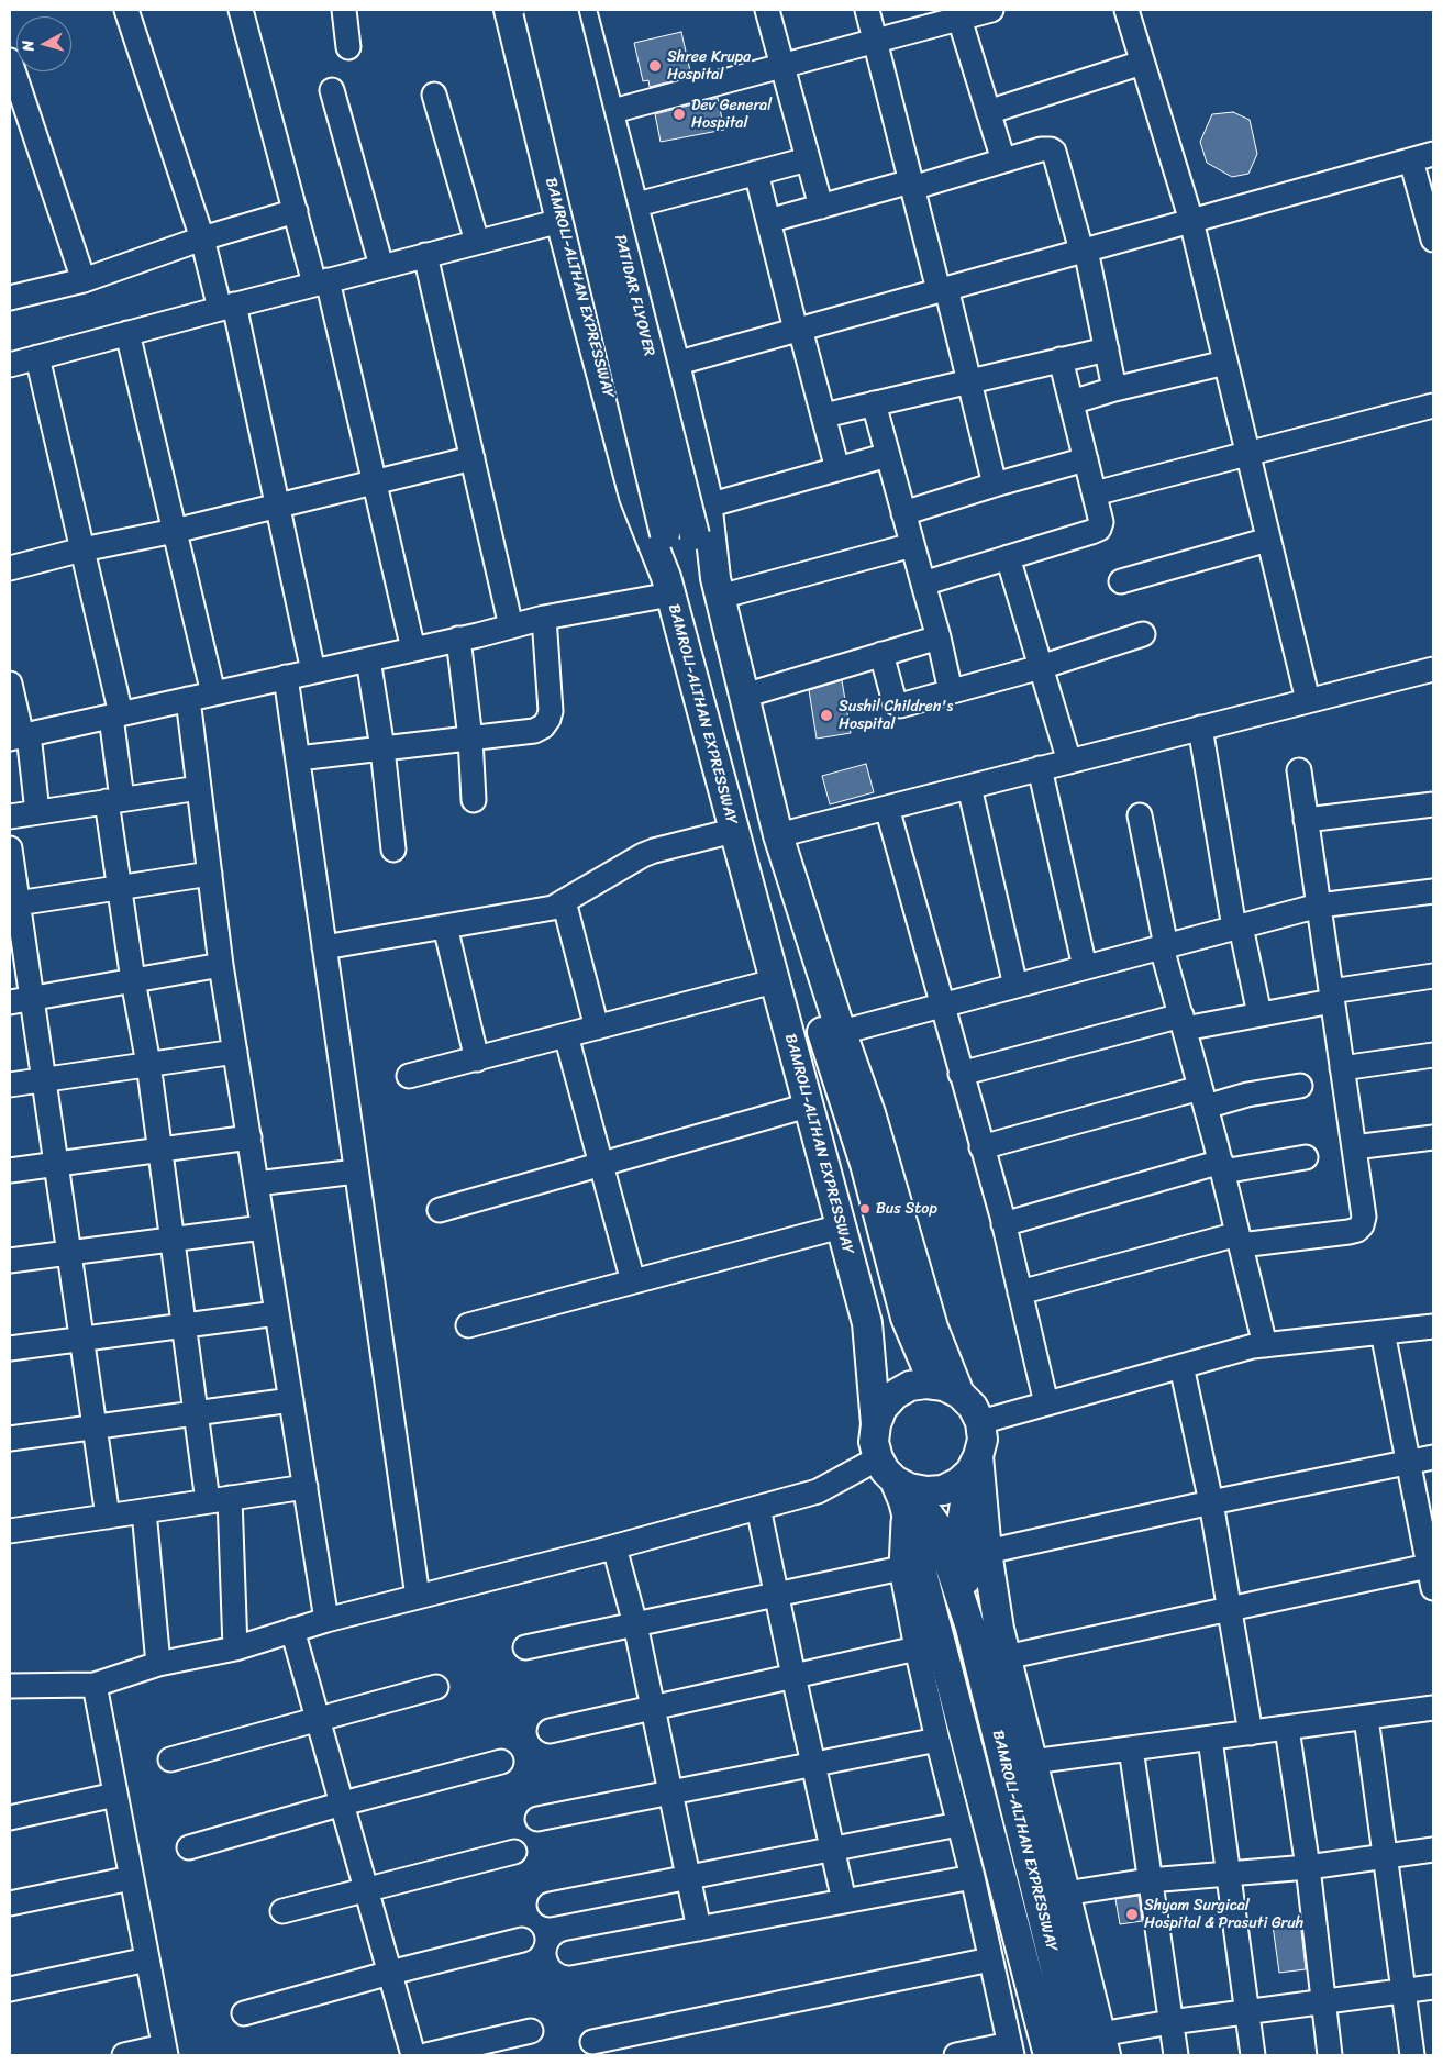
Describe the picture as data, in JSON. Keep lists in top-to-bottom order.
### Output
{
  "streets": {
    "main road": ["BAMROLI-ALTHAN EXPRESSWAY", "PATIDAR FLYOVER"]
  },
  "crossings": [
    ["BAMROLI-ALTHAN EXPRESSWAY", "PATIDAR FLYOVER"]
  ],
  "places": [
    "Shree Krupa Hospital",
    "Dev General Hospital",
    "Sushil Children's Hospital",
    "Bus Stop",
    "Shyam Surgical Hospital & Prasuti Gruh"
  ],
  "north": "left"
}
